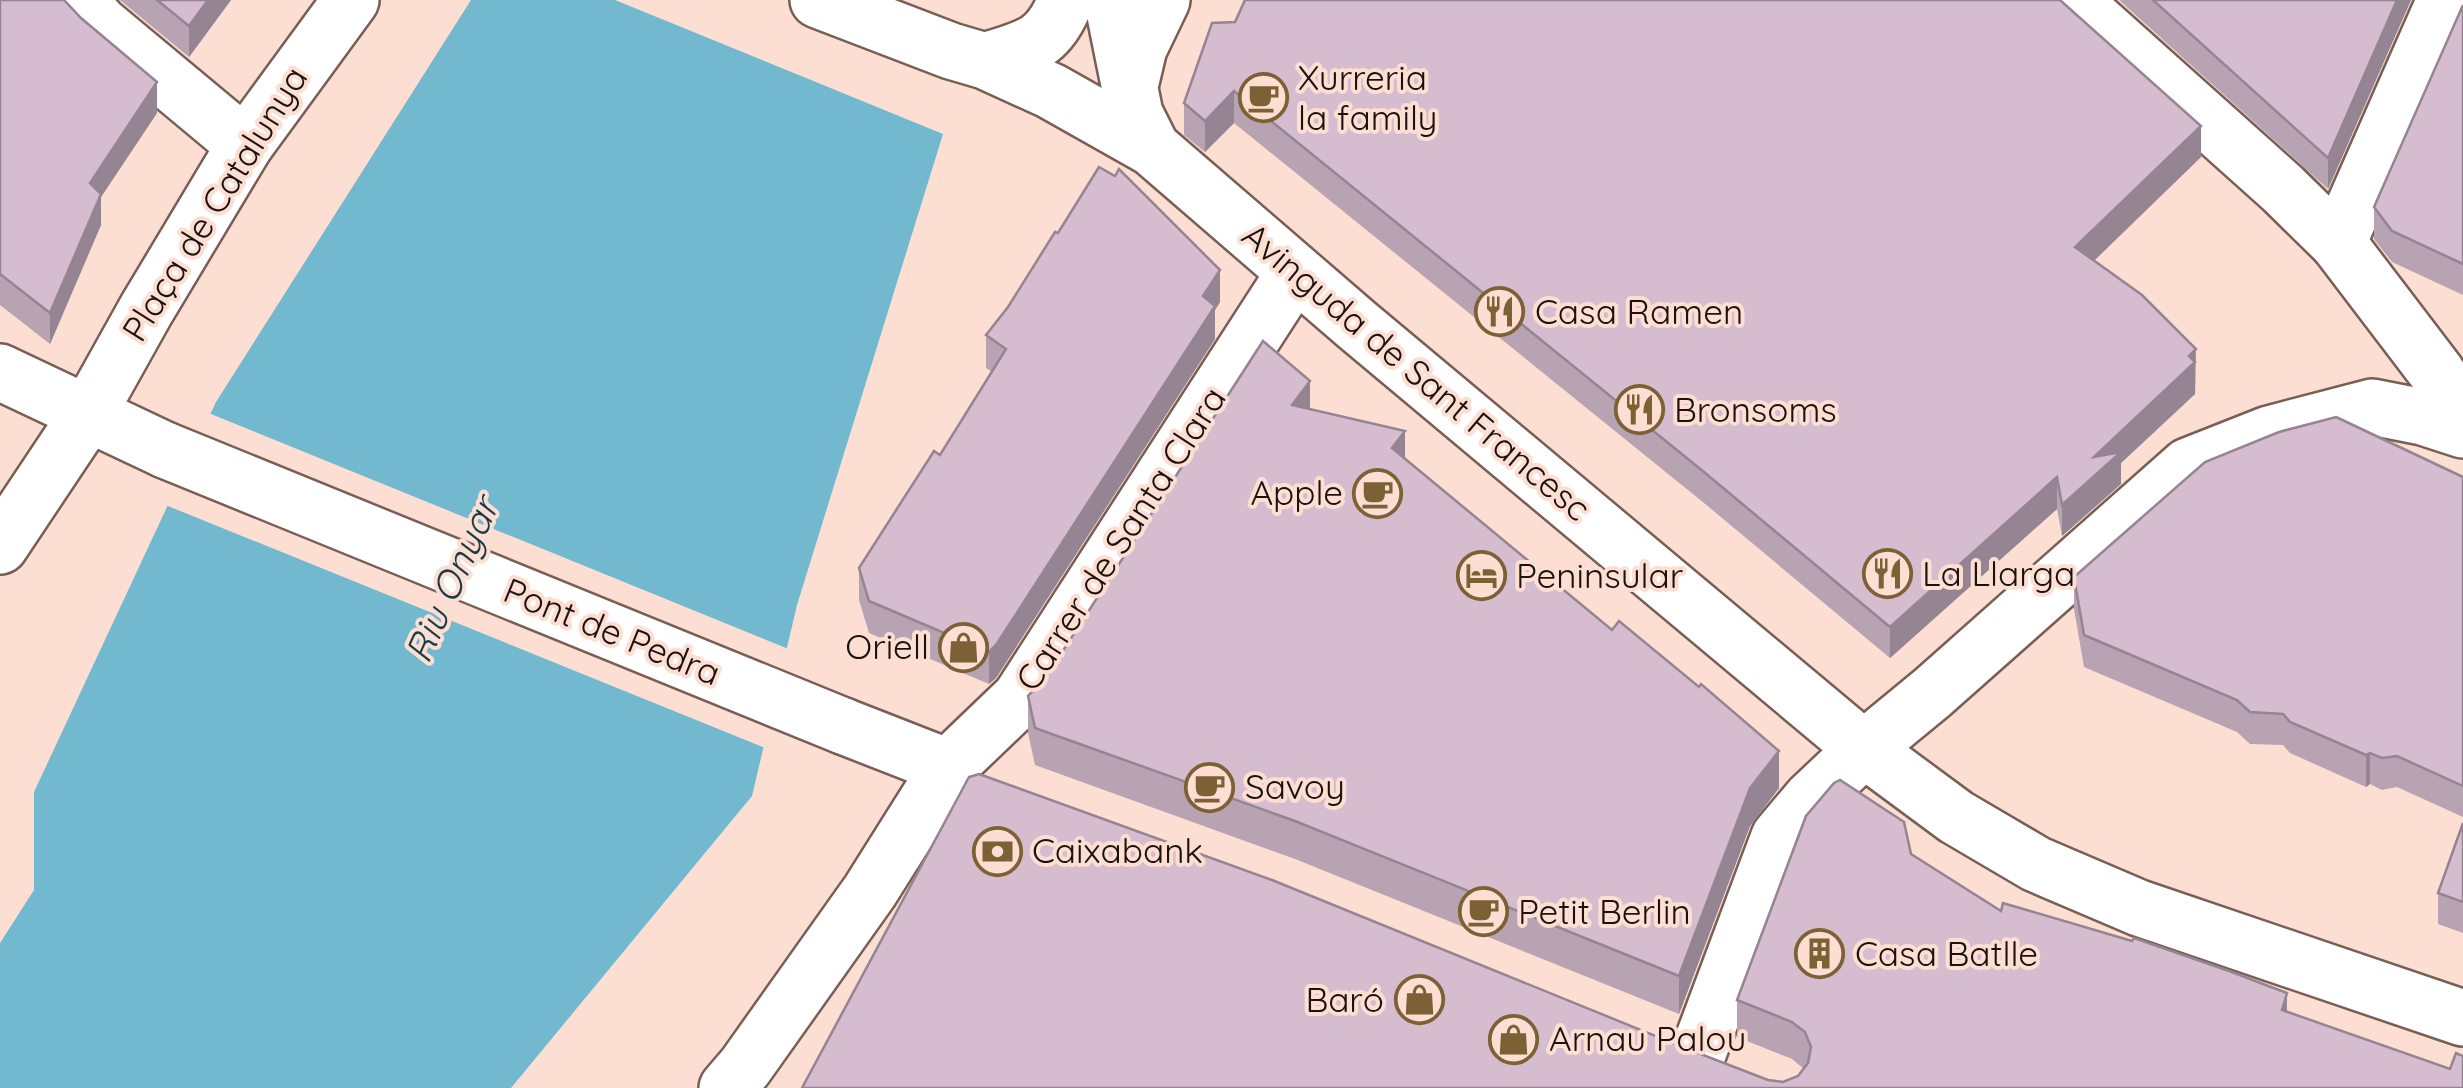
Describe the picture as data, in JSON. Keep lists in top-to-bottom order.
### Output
{
  "streets": {
    "street": [
      "Plaça de Catalunya",
      "Avinguda de Sant Francesc",
      "Carrer de Santa Clara",
      "Pont de Pedra"
    ]
  },
  "crossings": [
    ["Plaça de Catalunya", "Pont de Pedra"],
    ["Avinguda de Sant Francesc", "Carrer de Santa Clara"],
    ["Carrer de Santa Clara", "Pont de Pedra"]
  ],
  "water": ["Riu Onyar"],
  "places": {
    "cafe": [
      "Xurreria la family",
      "Apple",
      "Savoy",
      "Petit Berlin"
    ],
    "restaurant": ["Casa Ramen", "Bronsoms", "La Llarga"],
    "hotel": ["Peninsular"],
    "shop": ["Oriell", "Baró", "Arnau Palou"],
    "bank": ["Caixabank"],
    "building": ["Casa Batlle"]
  }
}
